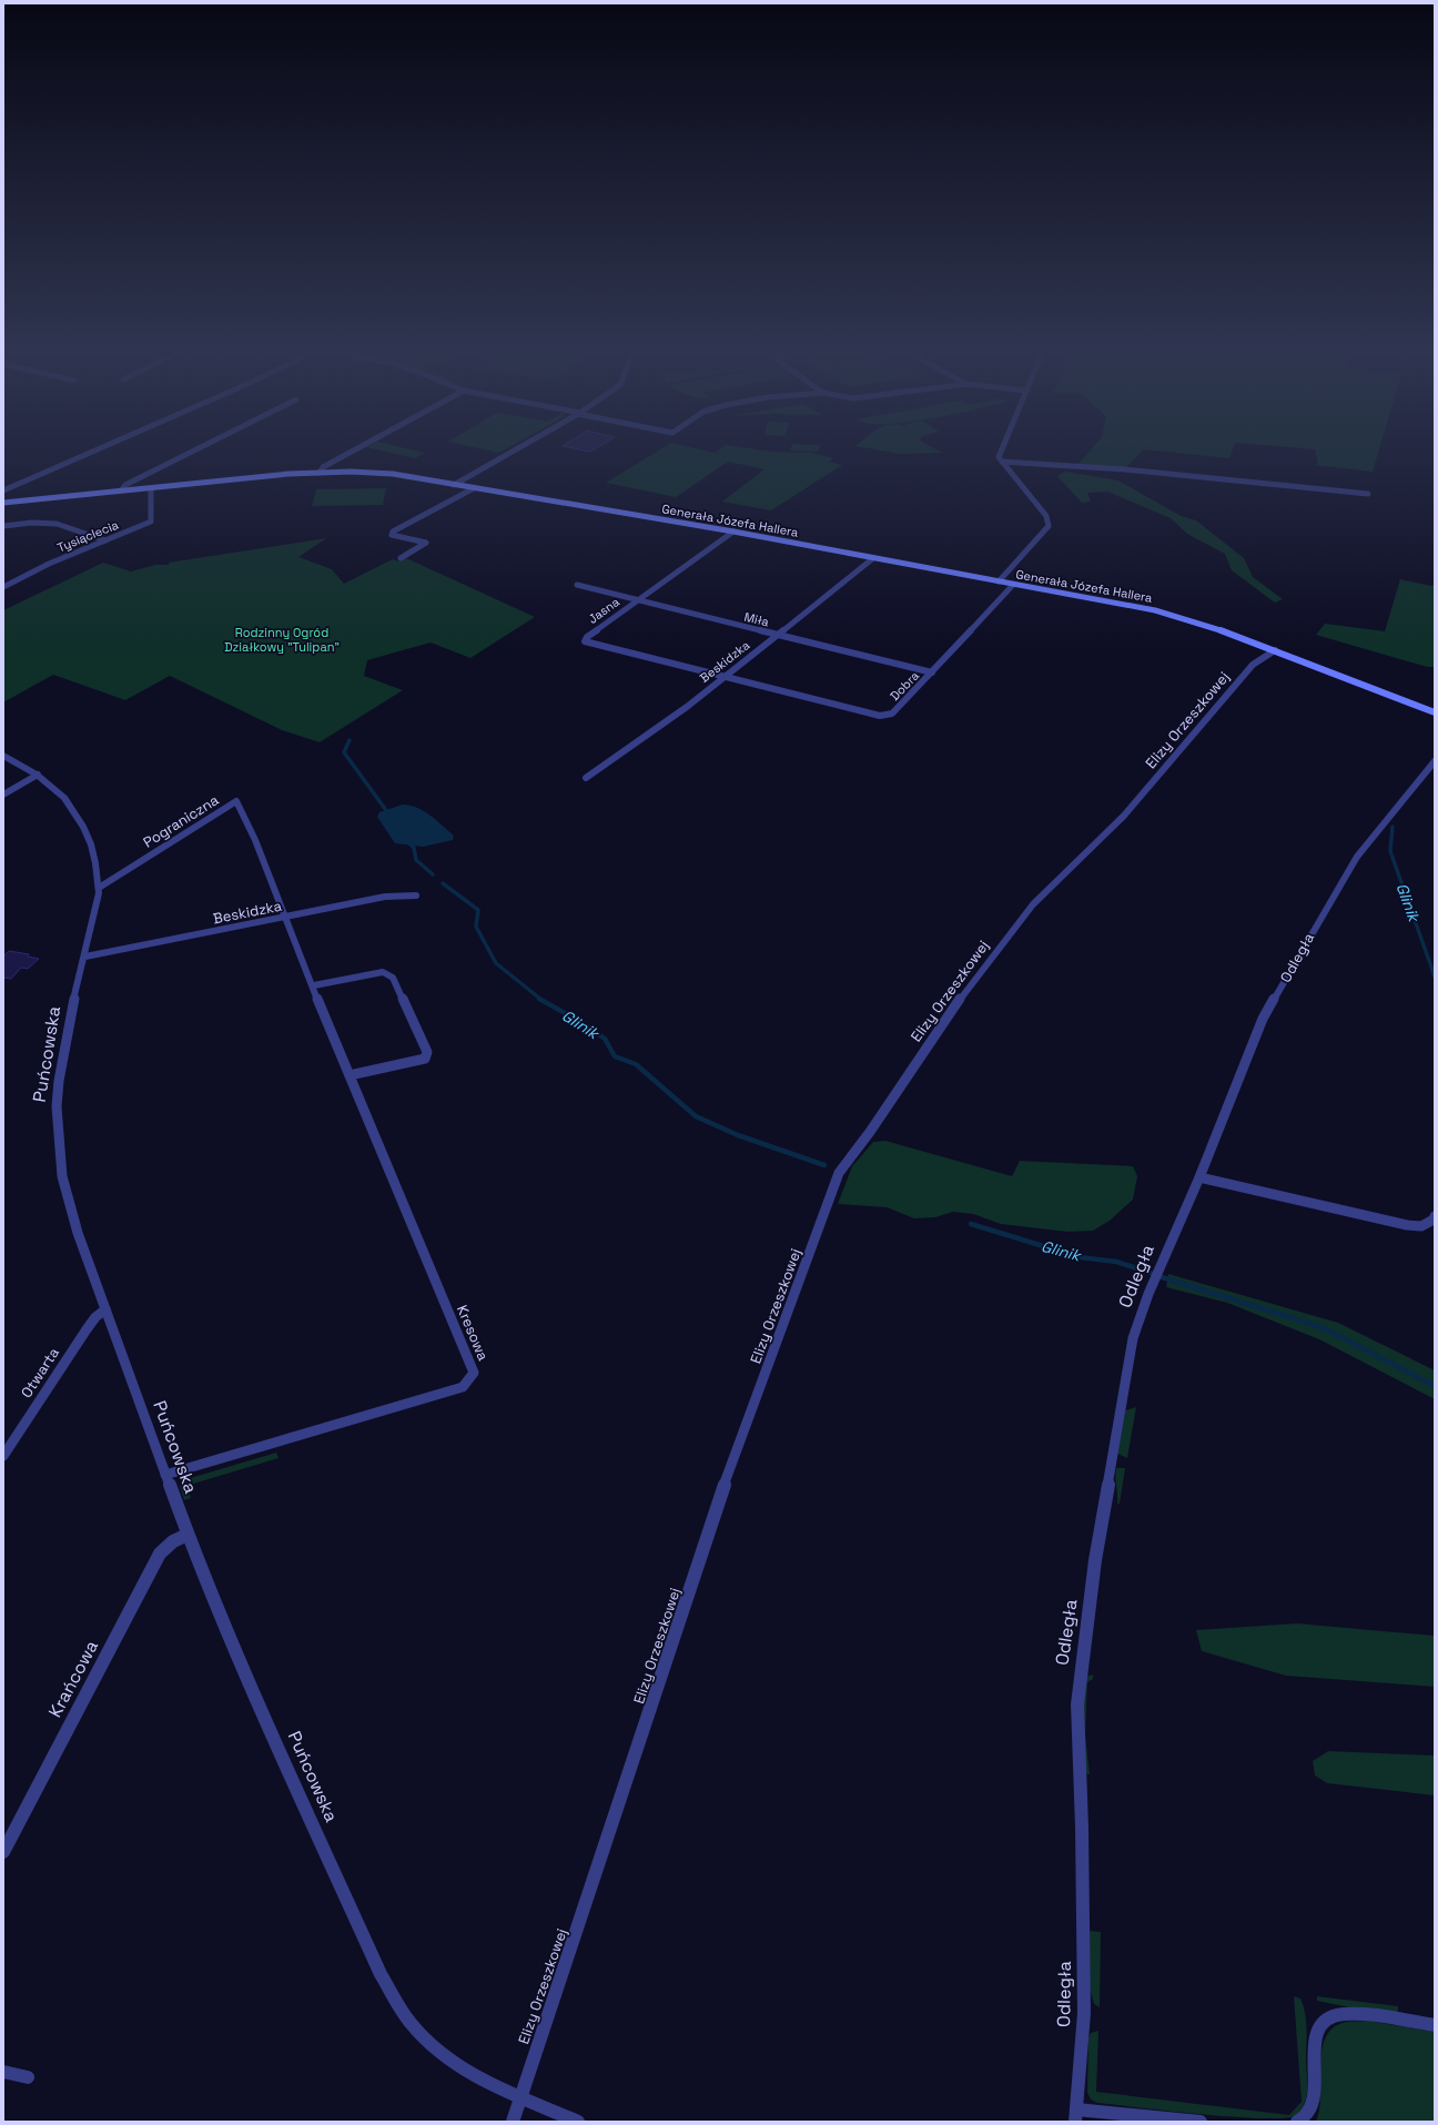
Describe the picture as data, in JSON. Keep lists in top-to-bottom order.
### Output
{
  "streets": {
    "street": [
      "Generała Józefa Hallera",
      "Tysiąclecia",
      "Jasna",
      "Miła",
      "Beskidzka",
      "Dobra",
      "Elizy Orzeszkowej",
      "Pograniczna",
      "Odległa",
      "Puńcowska",
      "Kresowa",
      "Otwarta",
      "Krańcowa"
    ]
  },
  "crossings": [
    ["Generała Józefa Hallera", "Tysiąclecia"],
    ["Generała Józefa Hallera", "Jasna"],
    ["Generała Józefa Hallera", "Beskidzka"],
    ["Generała Józefa Hallera", "Dobra"],
    ["Generała Józefa Hallera", "Elizy Orzeszkowej"],
    ["Jasna", "Miła"],
    ["Jasna", "Beskidzka"],
    ["Jasna", "Dobra"],
    ["Miła", "Beskidzka"],
    ["Miła", "Dobra"],
    ["Beskidzka", "Dobra"],
    ["Beskidzka", "Pograniczna"],
    ["Beskidzka", "Puńcowska"],
    ["Beskidzka", "Kresowa"],
    ["Elizy Orzeszkowej", "Puńcowska"],
    ["Pograniczna", "Puńcowska"],
    ["Pograniczna", "Kresowa"],
    ["Puńcowska", "Kresowa"],
    ["Puńcowska", "Otwarta"],
    ["Puńcowska", "Krańcowa"]
  ],
  "water": ["Glinik"],
  "parks": ["Rodzinny Ogród Działkowy \"Tulipan\""]
}
